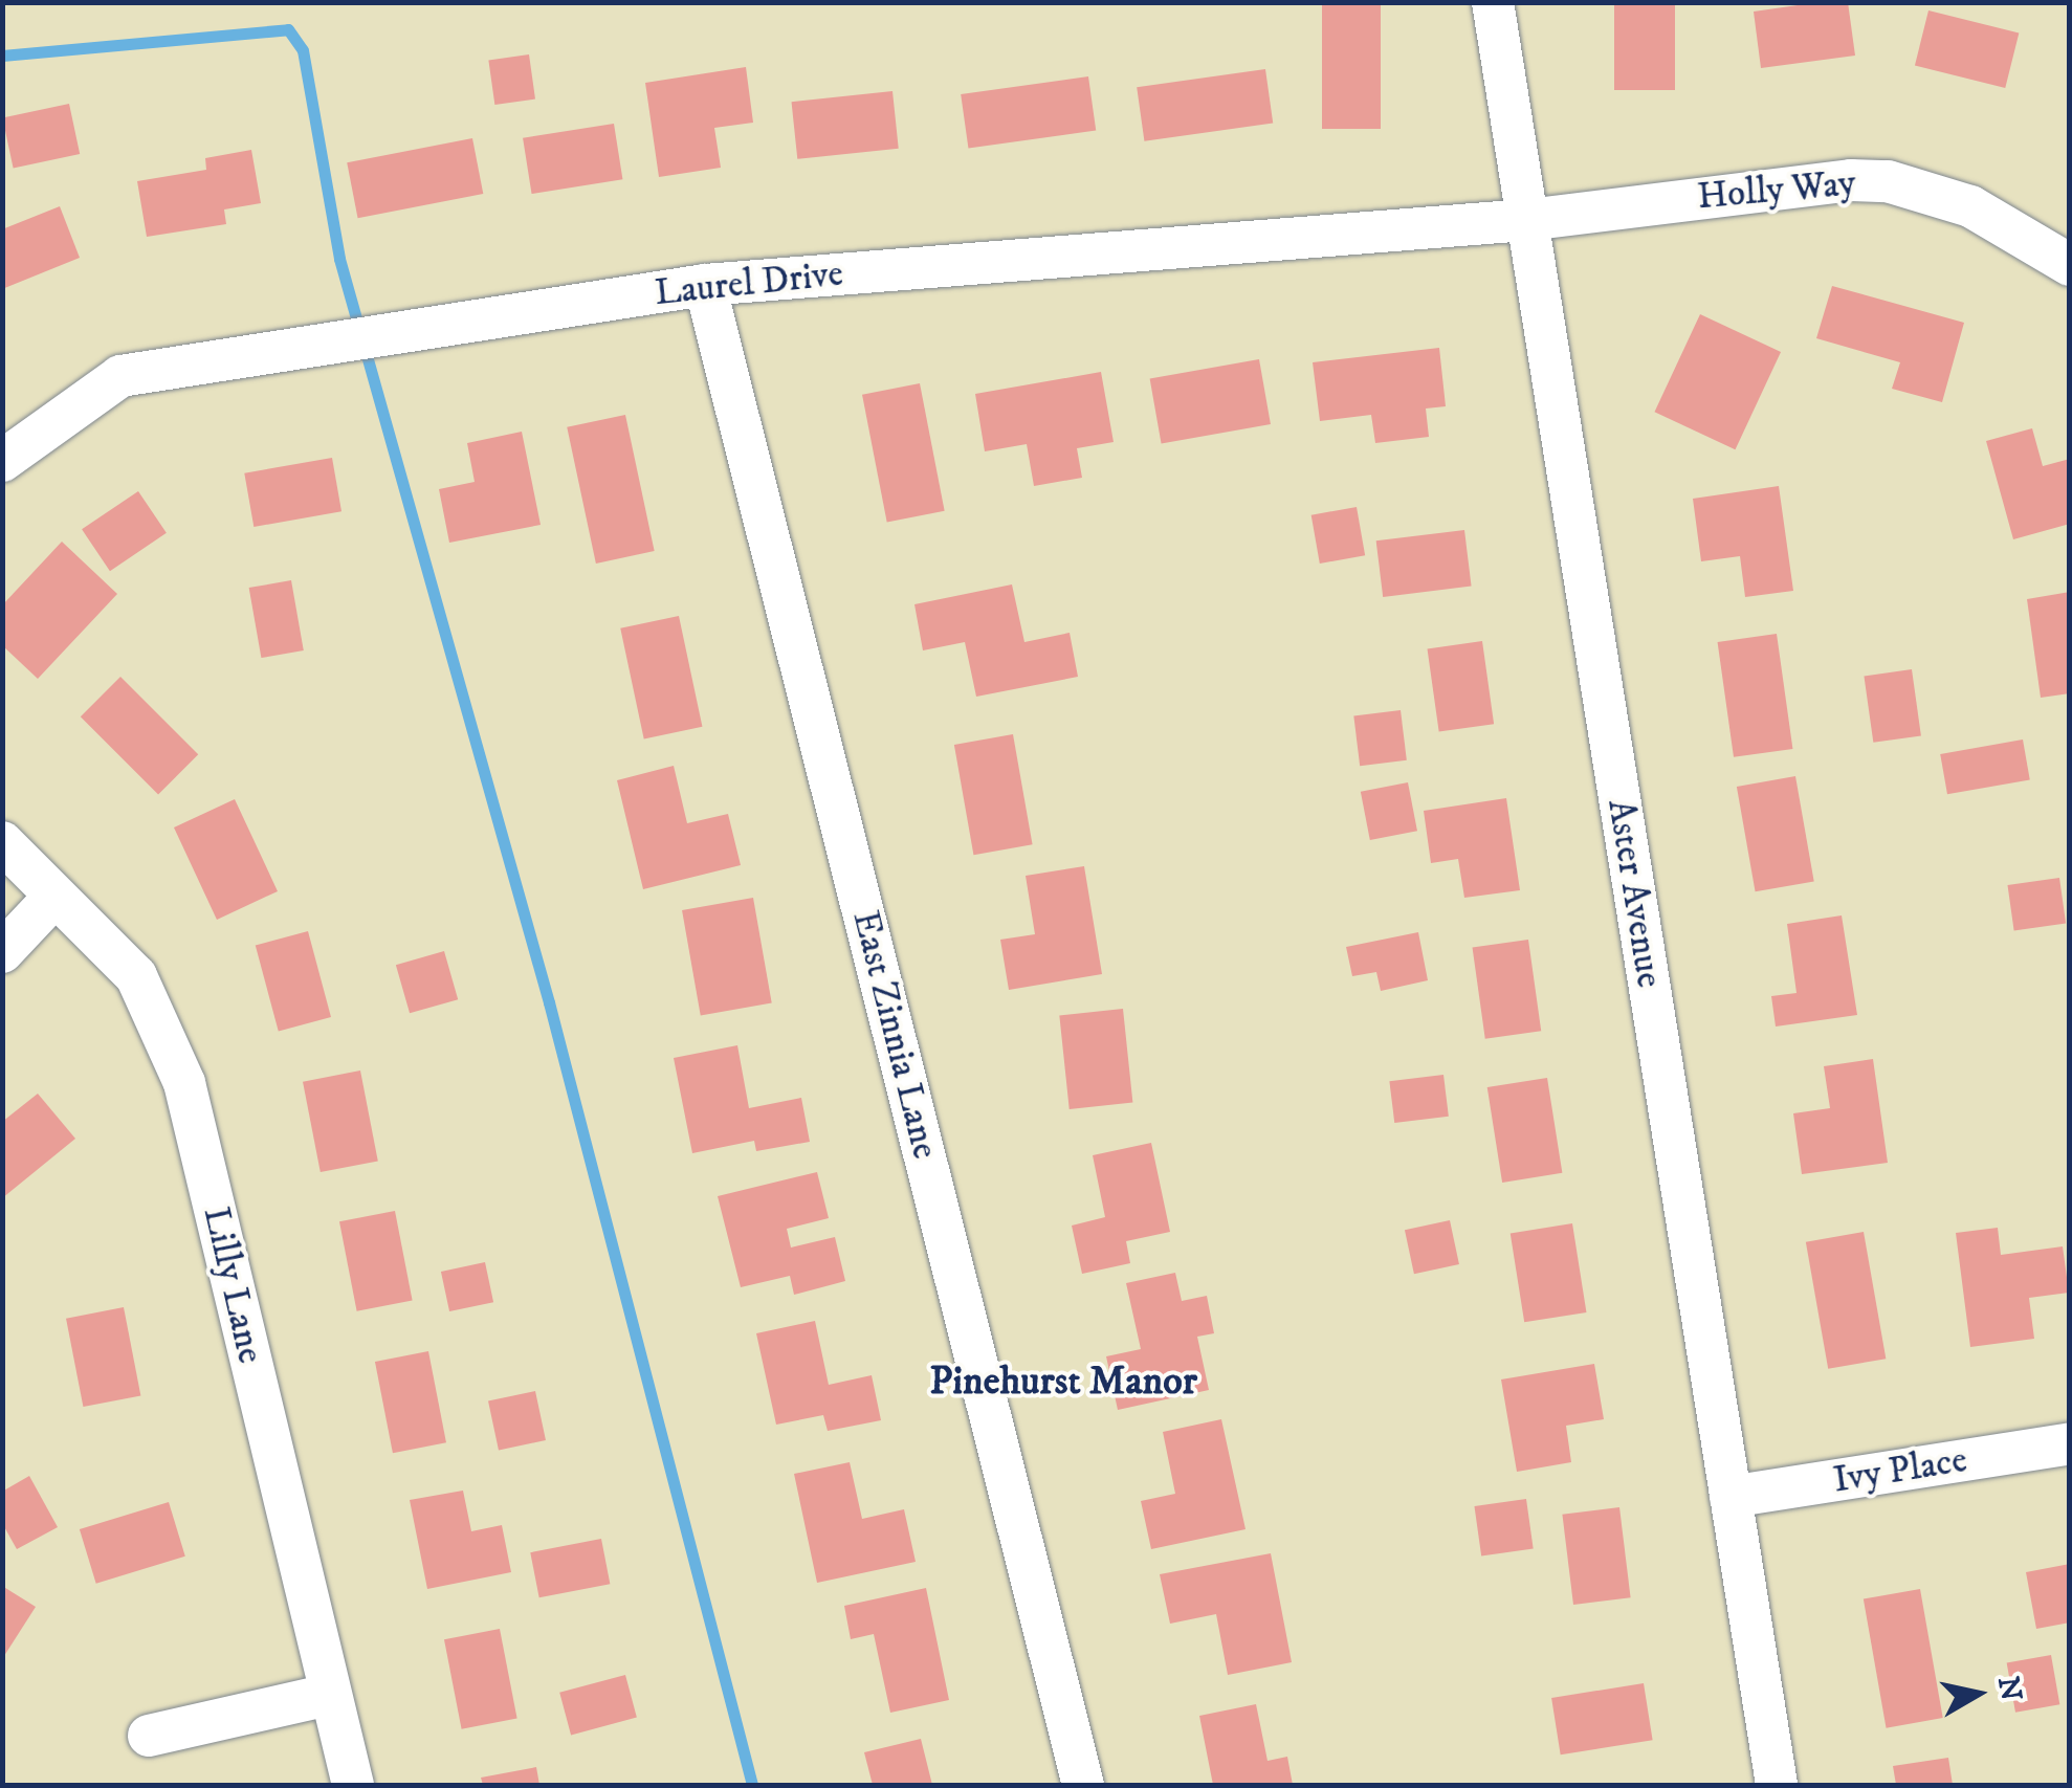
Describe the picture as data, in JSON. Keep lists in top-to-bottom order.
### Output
{
  "streets": {
    "street": [
      "Holly Way",
      "Laurel Drive",
      "Aster Avenue",
      "East Zinnia Lane",
      "Lilly Lane",
      "Ivy Place"
    ]
  },
  "crossings": [
    ["Holly Way", "Laurel Drive"],
    ["Holly Way", "Aster Avenue"],
    ["Laurel Drive", "Aster Avenue"],
    ["Laurel Drive", "East Zinnia Lane"],
    ["Aster Avenue", "Ivy Place"]
  ],
  "districts": ["Pinehurst Manor"],
  "north": "right"
}
